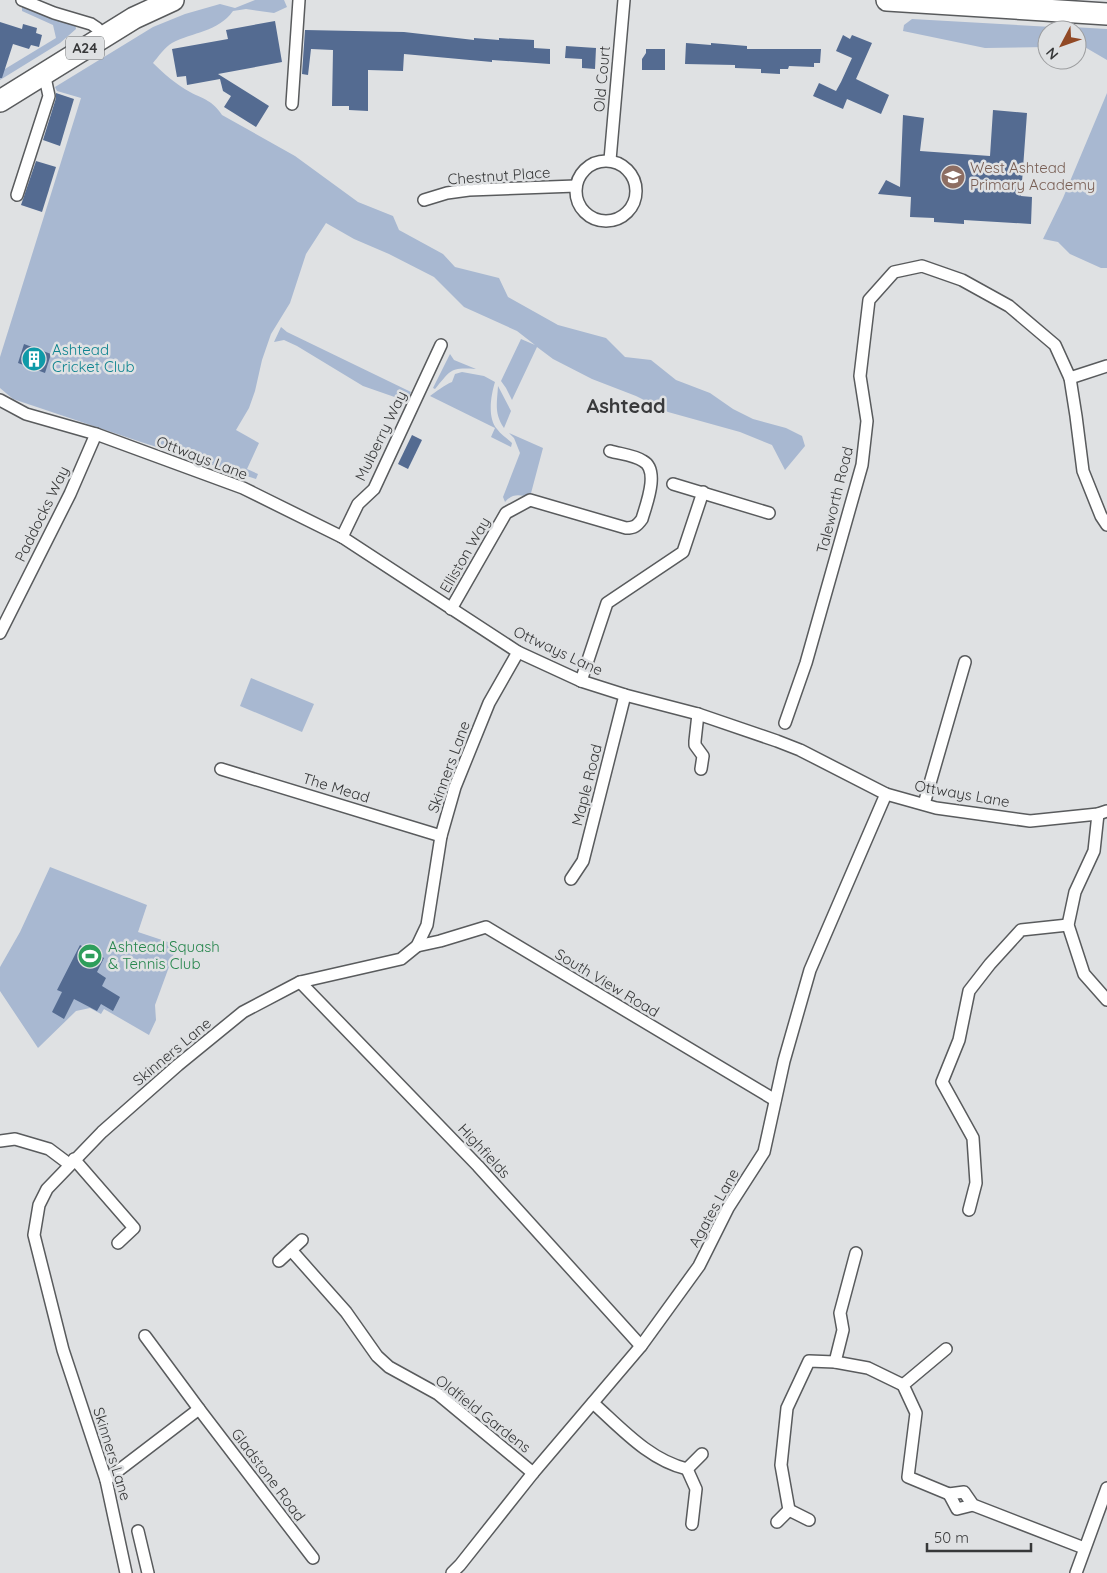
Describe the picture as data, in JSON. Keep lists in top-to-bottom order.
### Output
{
  "streets": {
    "highway": ["A24"],
    "street": [
      "Old Court",
      "Chestnut Place",
      "Mulberry Way",
      "Ottways Lane",
      "Taleworth Road",
      "Paddocks Way",
      "Elliston Way",
      "Skinners Lane",
      "Maple Road",
      "The Mead",
      "South View Road",
      "Highfields",
      "Agates Lane",
      "Oldfield Gardens",
      "Gladstone Road"
    ]
  },
  "crossings": [
    ["Old Court", "Chestnut Place"],
    ["Mulberry Way", "Ottways Lane"],
    ["Ottways Lane", "Paddocks Way"],
    ["Ottways Lane", "Elliston Way"],
    ["Ottways Lane", "Skinners Lane"],
    ["Ottways Lane", "Maple Road"],
    ["Ottways Lane", "Agates Lane"],
    ["Skinners Lane", "The Mead"],
    ["Skinners Lane", "South View Road"],
    ["Skinners Lane", "Highfields"],
    ["South View Road", "Agates Lane"],
    ["Highfields", "Agates Lane"],
    ["Agates Lane", "Oldfield Gardens"]
  ],
  "districts": ["Ashtead"],
  "places": {
    "school or university": ["West Ashtead Primary Academy"],
    "building": ["Ashtead Cricket Club"],
    "sports": ["Ashtead Squash & Tennis Club"]
  },
  "scale_bar": "50 m",
  "north": "bottom left"
}
